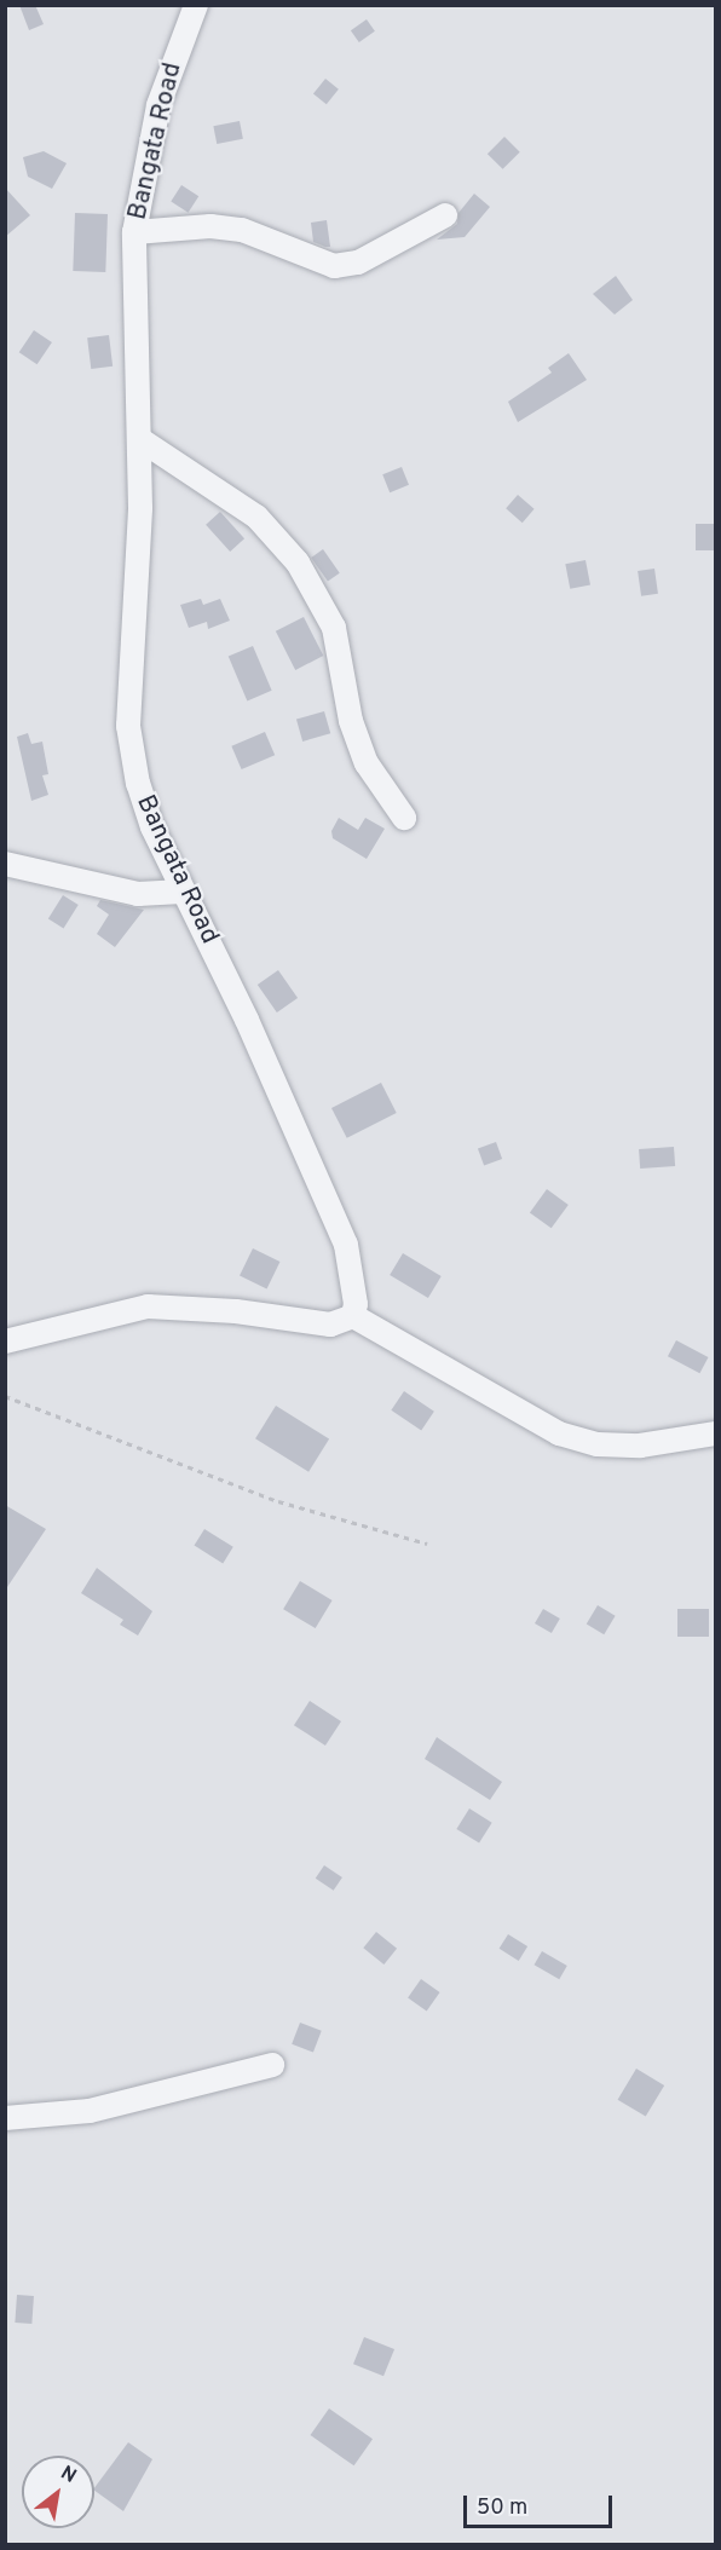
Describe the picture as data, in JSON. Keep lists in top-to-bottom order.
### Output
{
  "streets": {
    "street": ["Bangata Road"]
  },
  "scale_bar": "50 m",
  "north": "top right"
}
